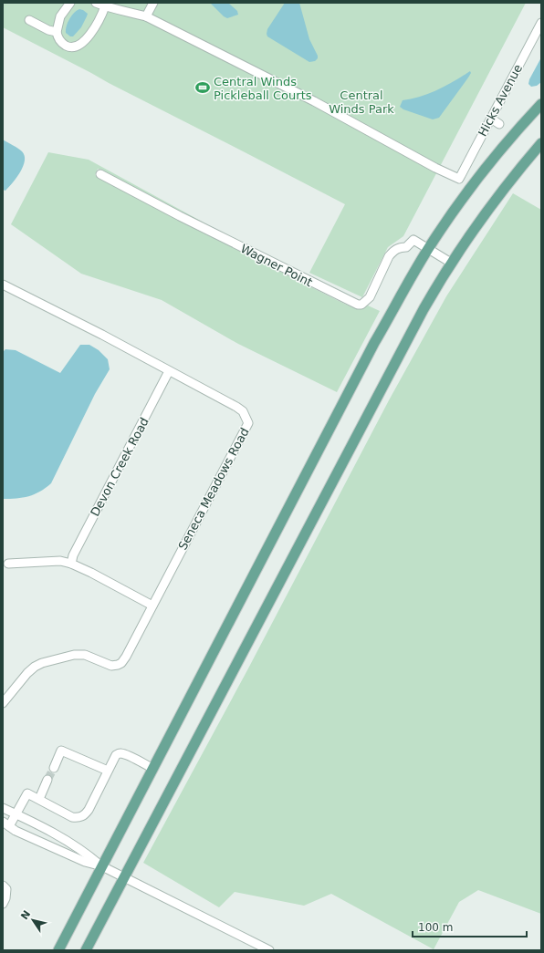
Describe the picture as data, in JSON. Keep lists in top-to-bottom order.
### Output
{
  "streets": {
    "street": [
      "Hicks Avenue",
      "Wagner Point",
      "Devon Creek Road",
      "Seneca Meadows Road"
    ]
  },
  "crossings": [
    ["Devon Creek Road", "Seneca Meadows Road"]
  ],
  "parks": ["Central Winds Park"],
  "places": {
    "sports": ["Central Winds Pickleball Courts"]
  },
  "scale_bar": "100 m",
  "north": "top left"
}
